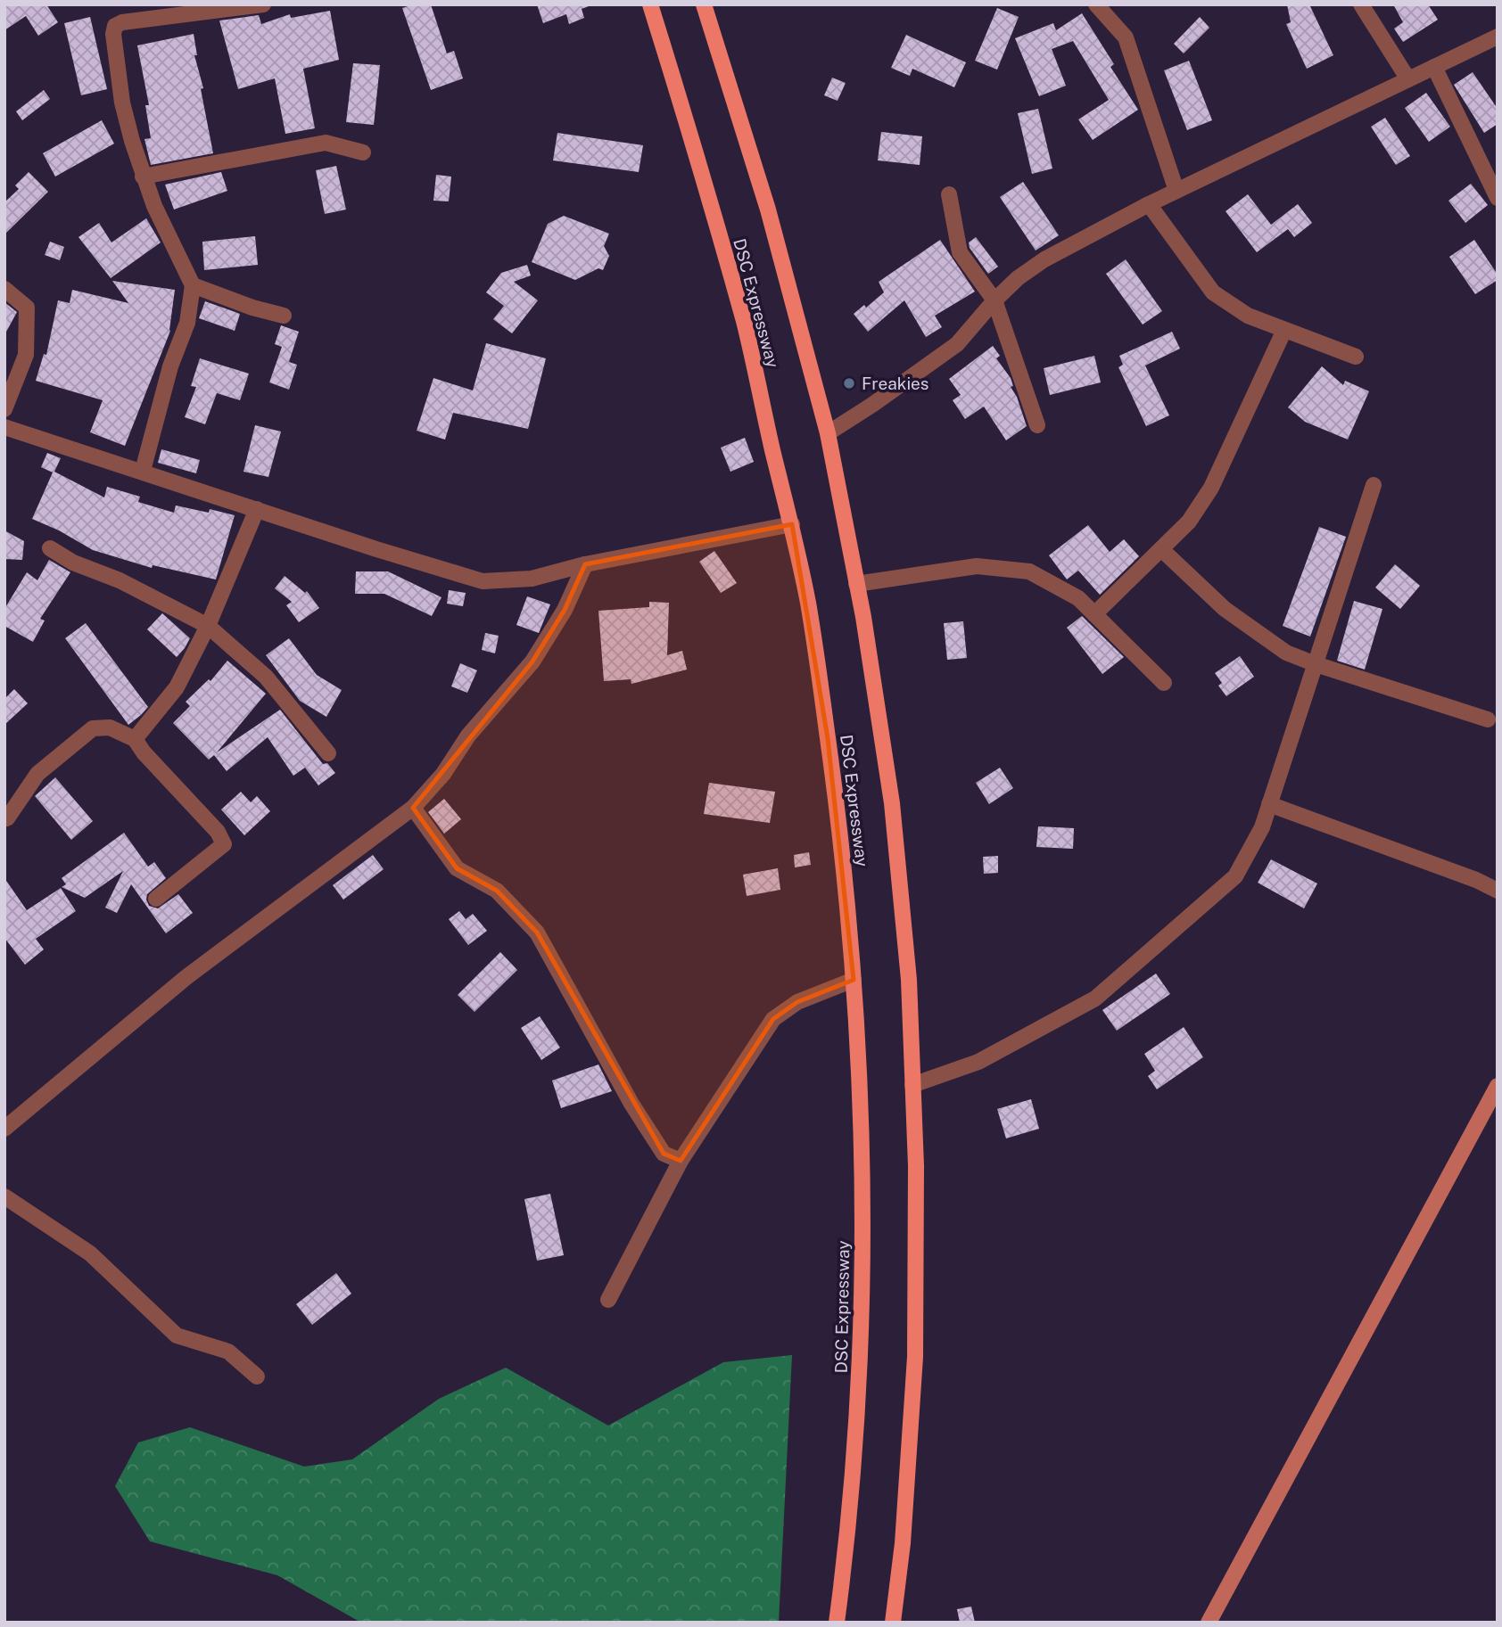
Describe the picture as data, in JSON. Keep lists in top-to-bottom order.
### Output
{
  "streets": {
    "main road": ["DSC Expressway"]
  },
  "places": ["Freakies"]
}
